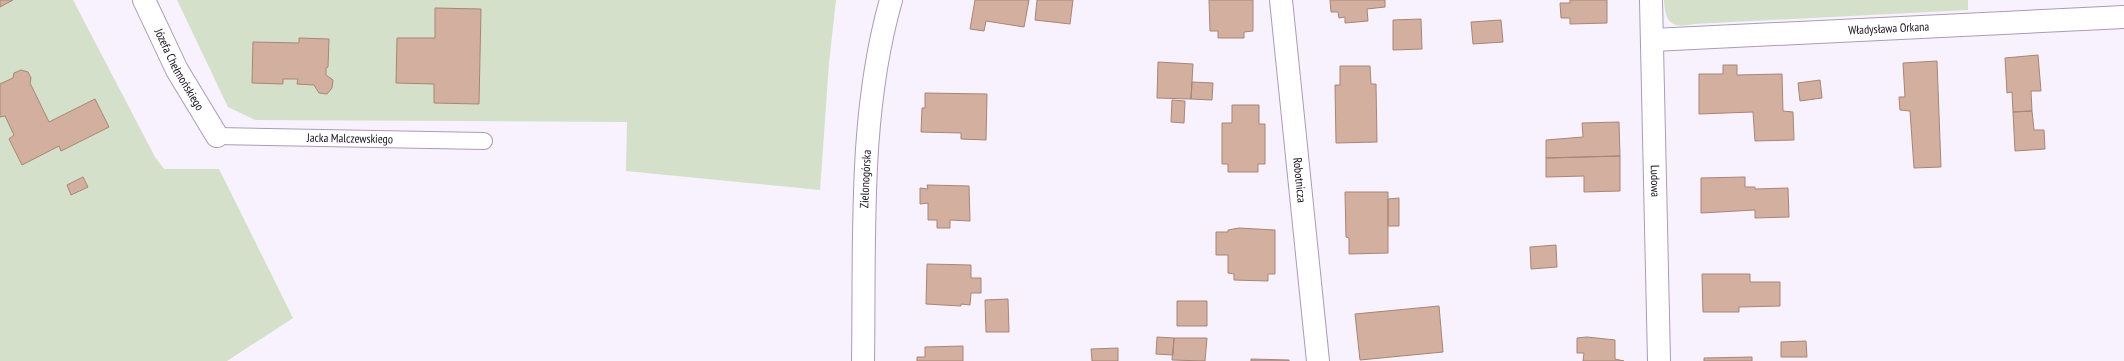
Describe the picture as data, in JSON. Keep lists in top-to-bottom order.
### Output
{
  "streets": {
    "street": [
      "Władysława Orkana",
      "Józefa Chełmońskiego",
      "Zielonogórska",
      "Robotnicza",
      "Ludowa"
    ],
    "lane": ["Jacka Malczewskiego"]
  },
  "crossings": [
    ["Władysława Orkana", "Ludowa"],
    ["Józefa Chełmońskiego", "Jacka Malczewskiego"]
  ]
}
